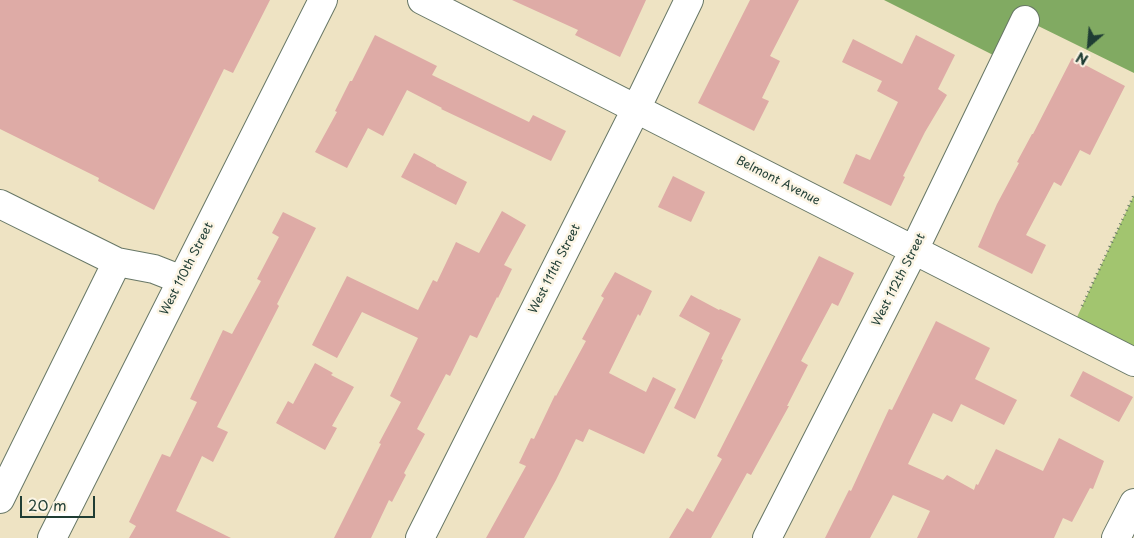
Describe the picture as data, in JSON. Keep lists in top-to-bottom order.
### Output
{
  "streets": {
    "street": [
      "Belmont Avenue",
      "West 110th Street",
      "West 111th Street",
      "West 112th Street"
    ]
  },
  "crossings": [
    ["Belmont Avenue", "West 111th Street"],
    ["Belmont Avenue", "West 112th Street"]
  ],
  "scale_bar": "20 m",
  "north": "bottom left"
}
